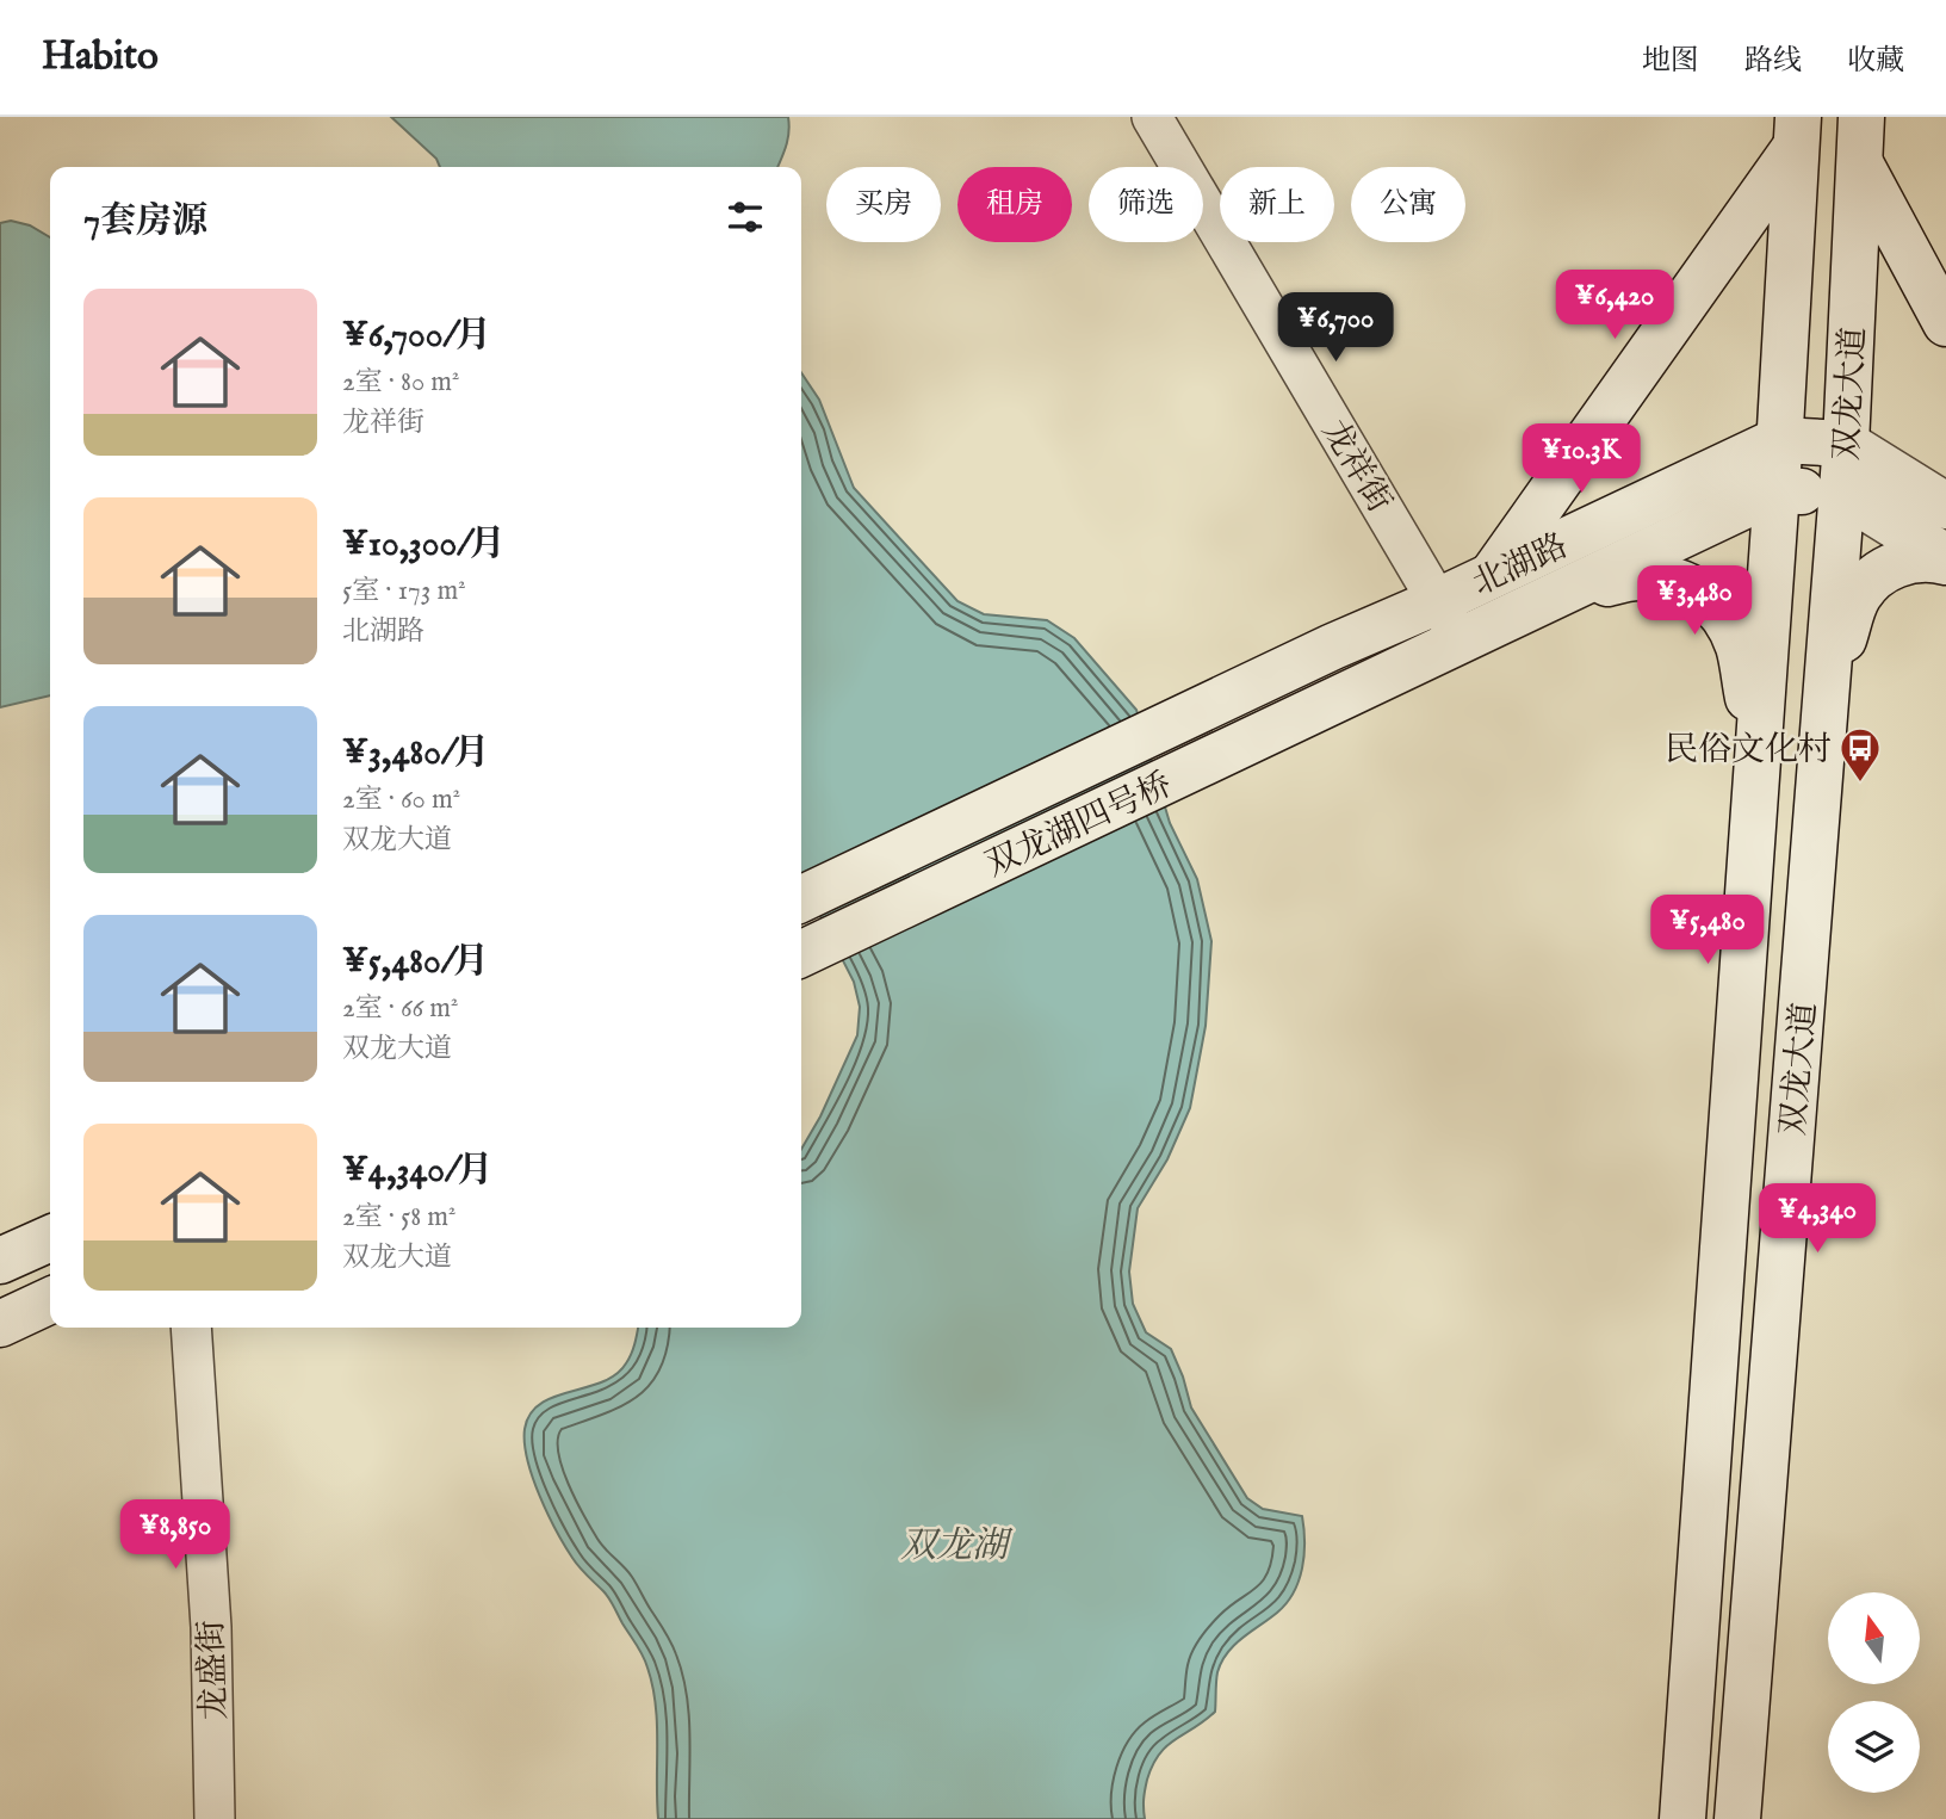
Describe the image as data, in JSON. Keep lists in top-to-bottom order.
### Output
{
  "streets": {
    "main road": ["双龙大道", "北湖路", "双龙湖四号桥"],
    "street": ["龙祥街", "龙盛街"]
  },
  "crossings": [
    ["双龙大道", "北湖路"],
    ["龙祥街", "北湖路"],
    ["北湖路", "双龙湖四号桥"]
  ],
  "water": ["双龙湖"],
  "places": {
    "bus stop": ["民俗文化村"]
  },
  "north": "top",
  "page": {
    "header": "Habito",
    "nav": ["地图", "路线", "收藏"],
    "chip": [
      "买房",
      "租房",
      "筛选",
      "新上",
      "公寓"
    ],
    "heading": "7套房源",
    "list": [
      {
        "name": "¥6,700/月",
        "note": "2室 · 80 m² · 龙祥街"
      },
      {
        "name": "¥10,300/月",
        "note": "5室 · 173 m² · 北湖路"
      },
      {
        "name": "¥3,480/月",
        "note": "2室 · 60 m² · 双龙大道"
      },
      {
        "name": "¥5,480/月",
        "note": "2室 · 66 m² · 双龙大道"
      },
      {
        "name": "¥4,340/月",
        "note": "2室 · 58 m² · 双龙大道"
      }
    ],
    "price": [
      "¥6,420",
      "¥6,700",
      "¥10.3K",
      "¥3,480",
      "¥5,480",
      "¥4,340",
      "¥8,850"
    ]
  }
}
